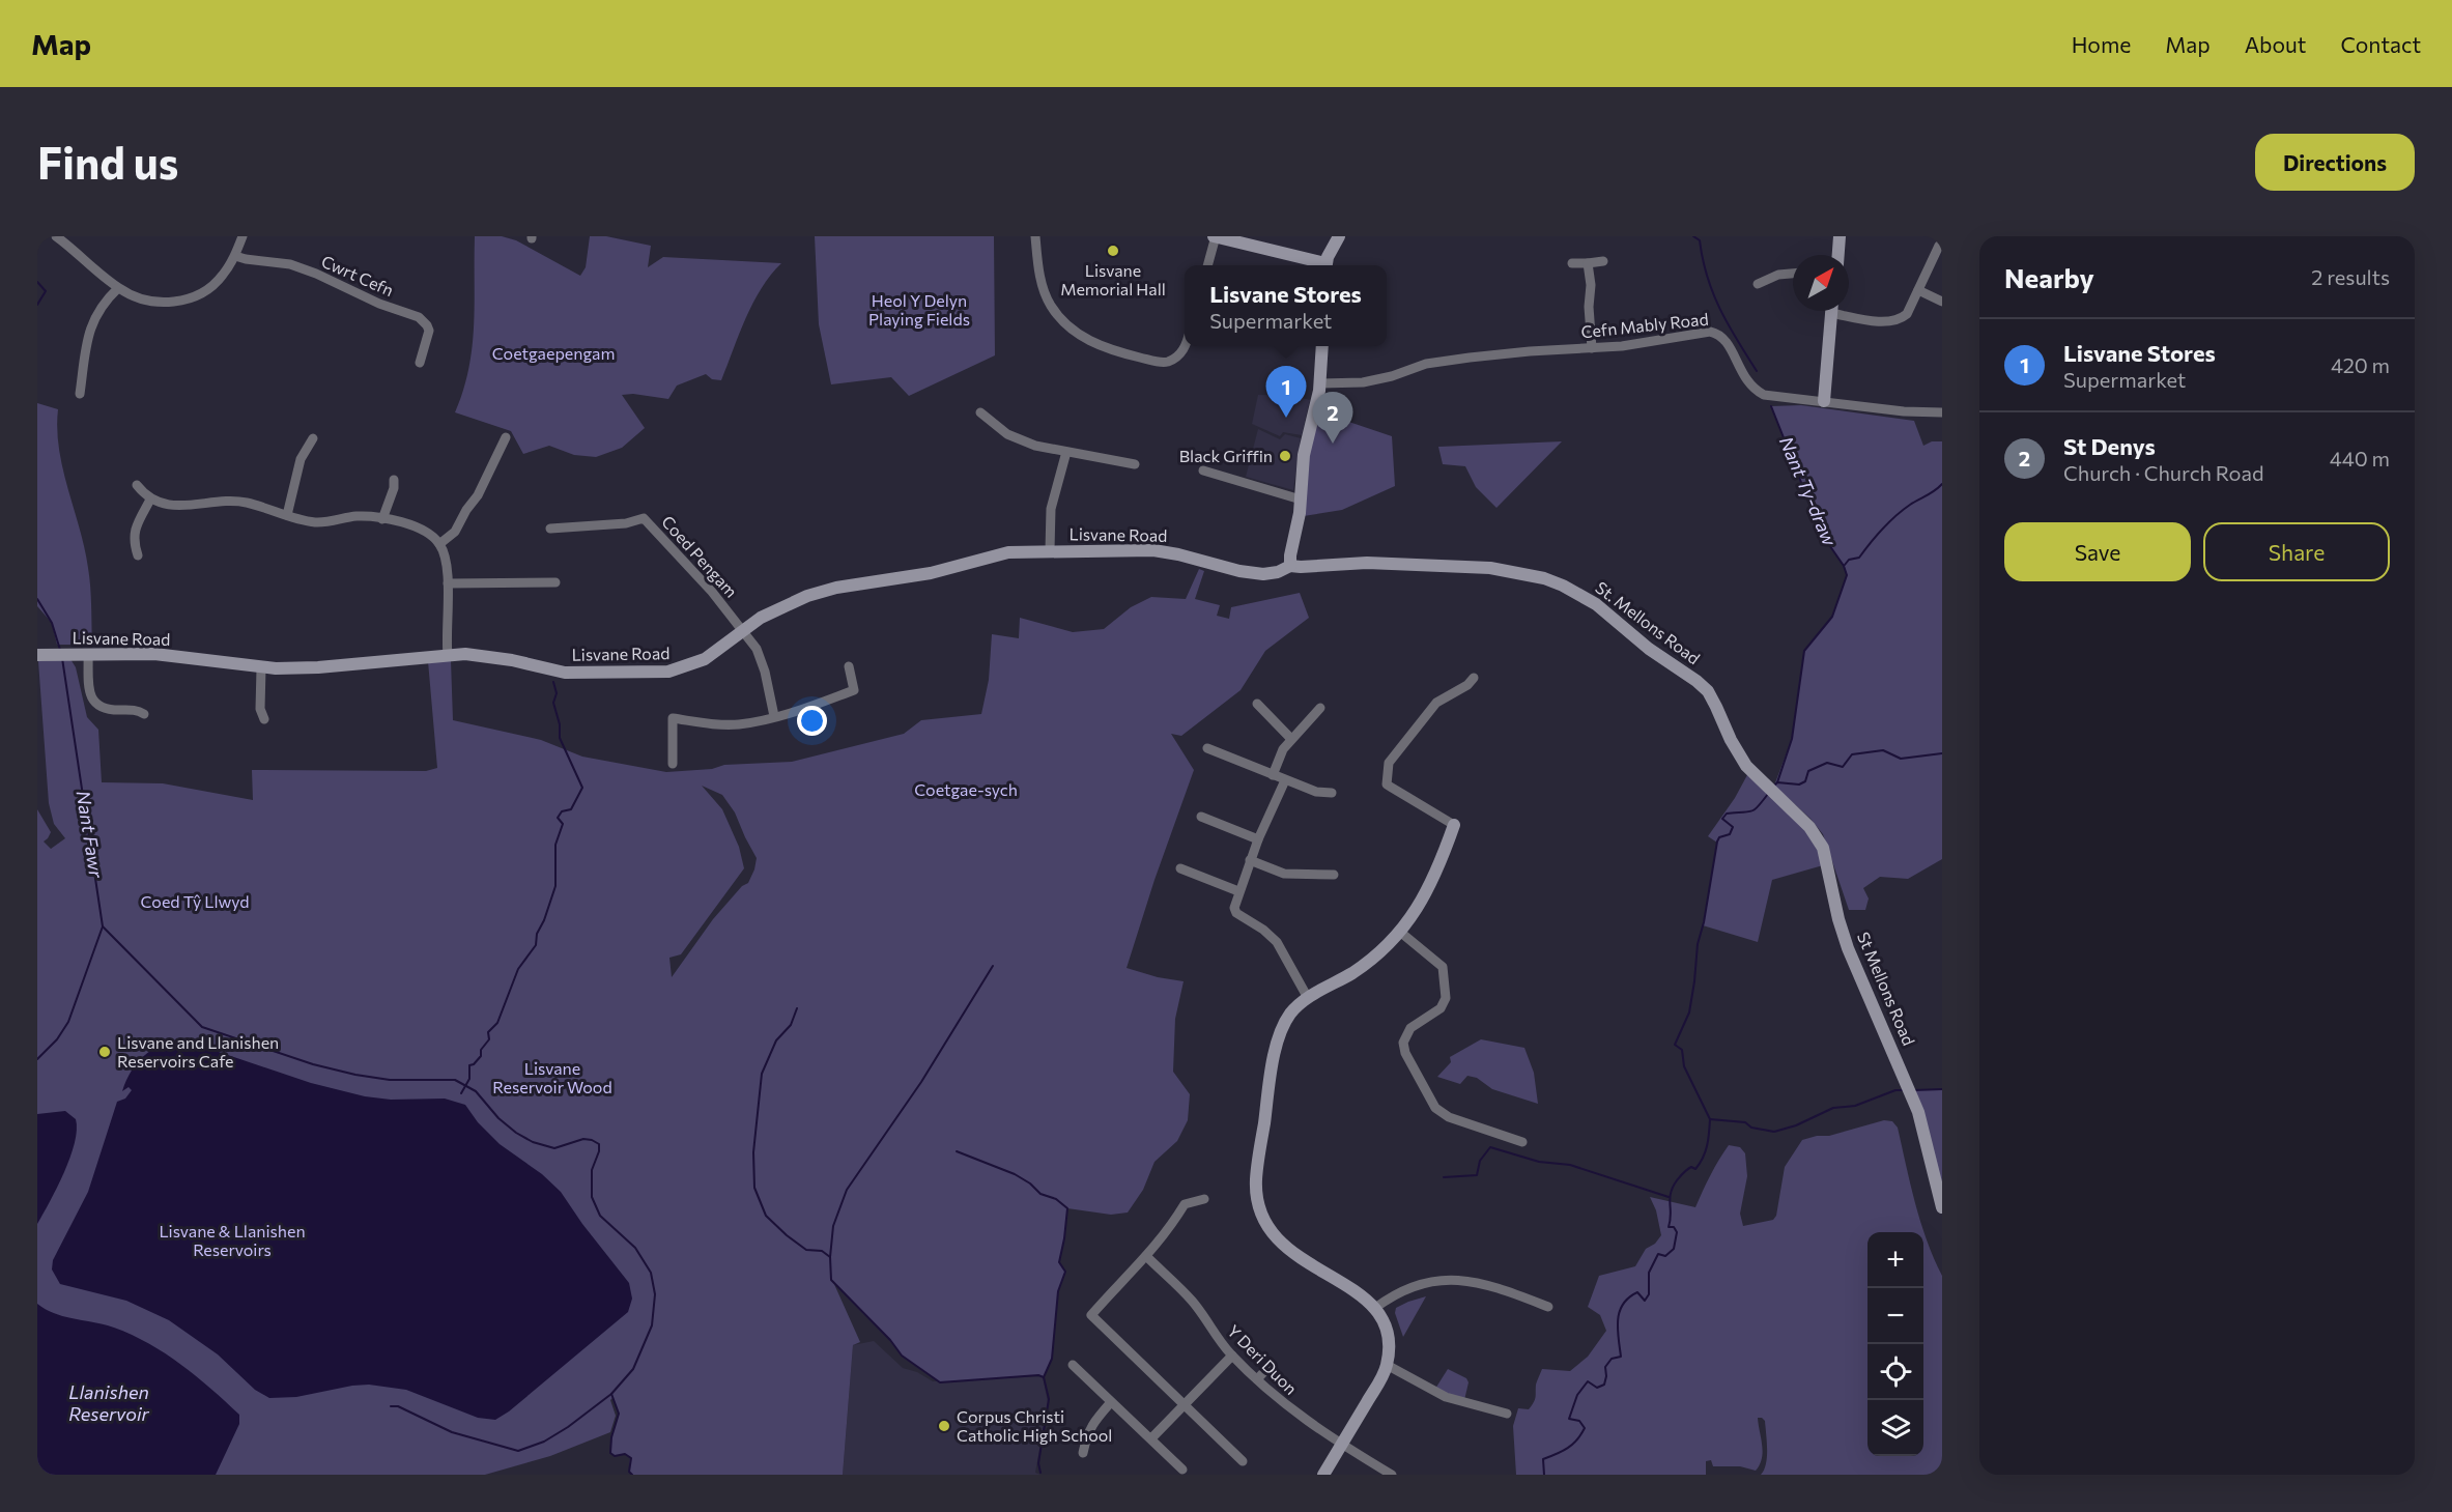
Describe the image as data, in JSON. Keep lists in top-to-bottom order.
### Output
{
  "streets": {
    "main road": ["Lisvane Road", "St. Mellons Road", "St Mellons Road"],
    "street": [
      "Cwrt Cefn",
      "Cefn Mably Road",
      "Coed Pengam",
      "Y Deri Duon"
    ]
  },
  "crossings": [
    ["Lisvane Road", "Coed Pengam"],
    ["Lisvane Road", "St. Mellons Road"],
    ["St. Mellons Road", "St Mellons Road"]
  ],
  "water": ["Nant Ty-draw", "Nant Fawr", "Llanishen Reservoir"],
  "parks": [
    "Heol Y Delyn Playing Fields",
    "Coetgaepengam",
    "Coetgae-sych",
    "Coed Tŷ Llwyd",
    "Lisvane Reservoir Wood",
    "Lisvane & Llanishen Reservoirs"
  ],
  "places": [
    "Lisvane Memorial Hall",
    "Black Griffin",
    "Lisvane and Llanishen Reservoirs Cafe",
    "Corpus Christi Catholic High School"
  ],
  "north": "top right",
  "page": {
    "header": "Map",
    "nav": [
      "Home",
      "Map",
      "About",
      "Contact"
    ],
    "buttons": [
      "Directions",
      ["Save", "Share"]
    ],
    "title": "Find us",
    "heading": ["Nearby", "2 results"],
    "popup": ["Lisvane Stores", "Supermarket"],
    "list": [
      {
        "mark": "1",
        "name": "Lisvane Stores",
        "note": "Supermarket",
        "value": "420 m"
      },
      {
        "mark": "2",
        "name": "St Denys",
        "note": "Church · Church Road",
        "value": "440 m"
      }
    ],
    "pins": ["1", "2"],
    "map_buttons": ["+", "−"]
  }
}
